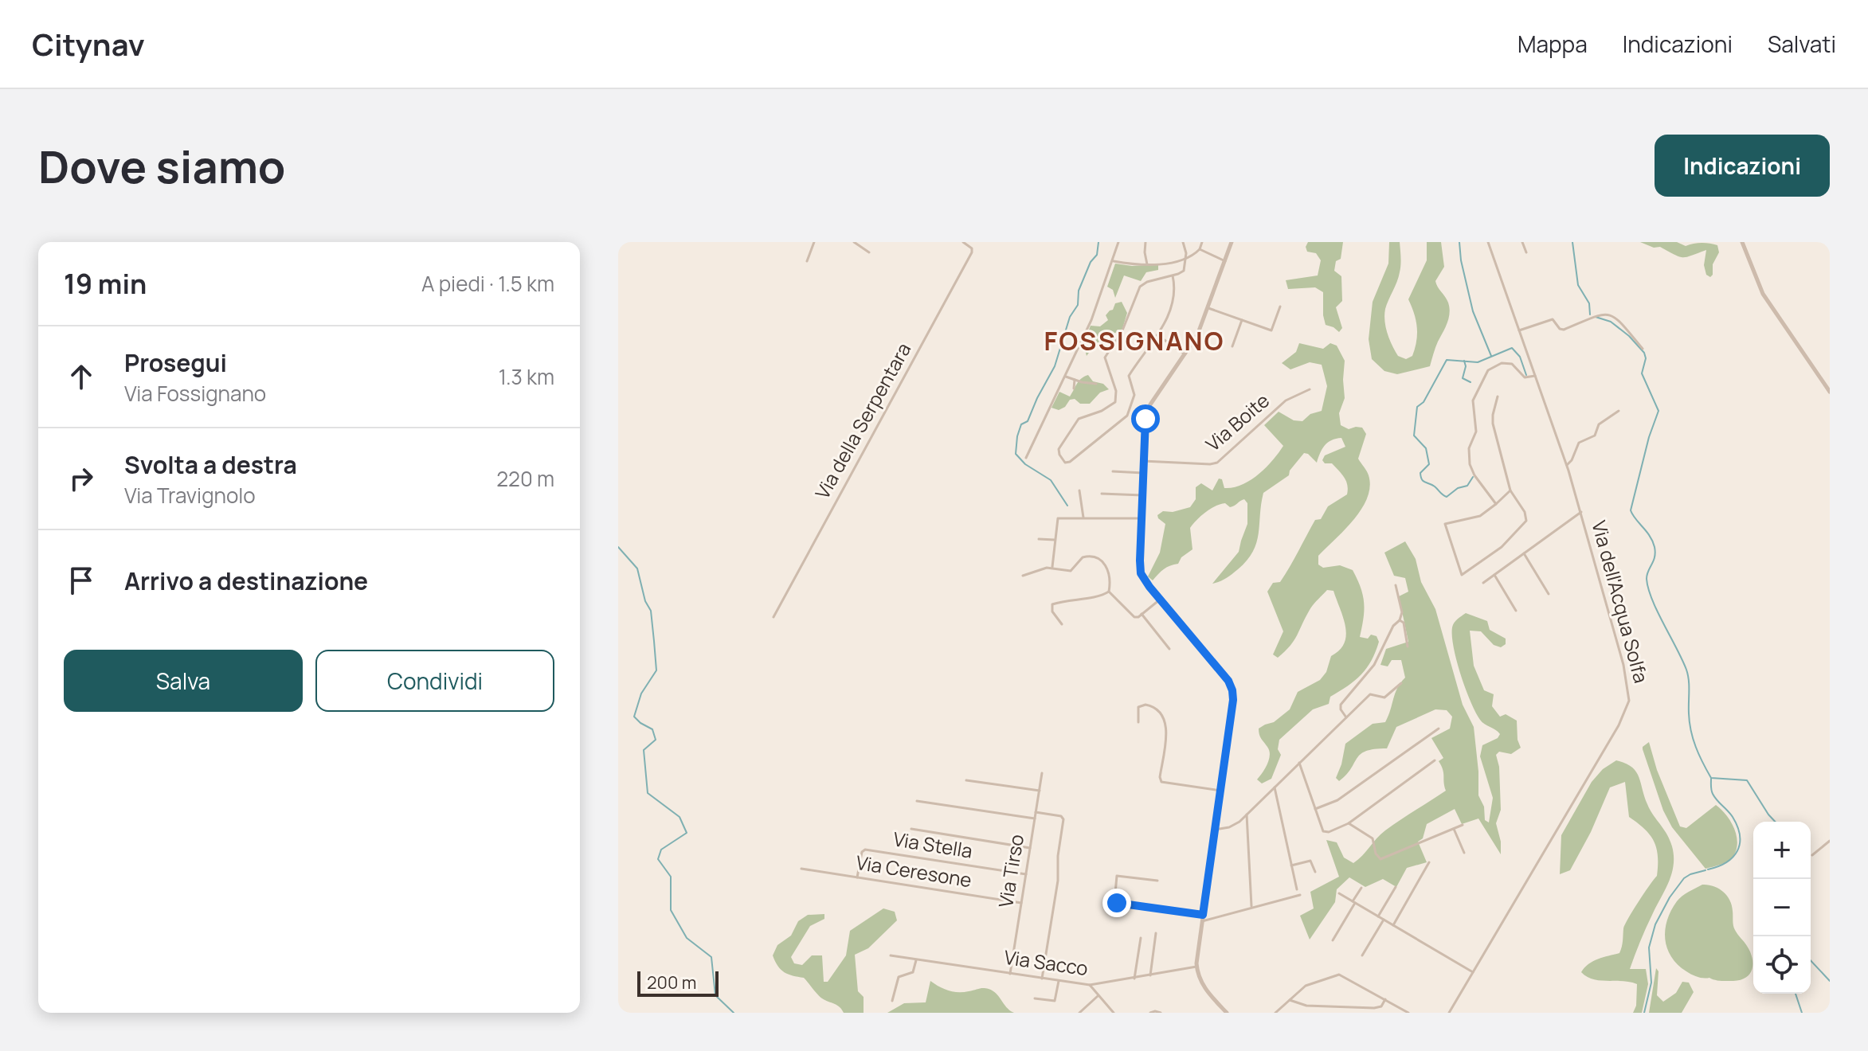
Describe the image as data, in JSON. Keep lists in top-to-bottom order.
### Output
{
  "streets": {
    "street": [
      "Via della Serpentara",
      "Via Boite",
      "Via dell'Acqua Solfa",
      "Via Stella",
      "Via Tirso",
      "Via Ceresone",
      "Via Sacco"
    ]
  },
  "crossings": [
    ["Via Stella", "Via Tirso"],
    ["Via Stella", "Via Ceresone"],
    ["Via Tirso", "Via Ceresone"],
    ["Via Tirso", "Via Sacco"]
  ],
  "districts": ["FOSSIGNANO"],
  "scale_bar": "200 m",
  "page": {
    "header": "Citynav",
    "nav": ["Mappa", "Indicazioni", "Salvati"],
    "buttons": [
      "Indicazioni",
      ["Salva", "Condividi"]
    ],
    "title": "Dove siamo",
    "heading": ["19 min", "A piedi · 1.5 km"],
    "list": [
      ["Prosegui", "Via Fossignano", "1.3 km"],
      ["Svolta a destra", "Via Travignolo", "220 m"],
      "Arrivo a destinazione"
    ],
    "map_buttons": ["+", "−"],
    "scale": "200 m"
  }
}
